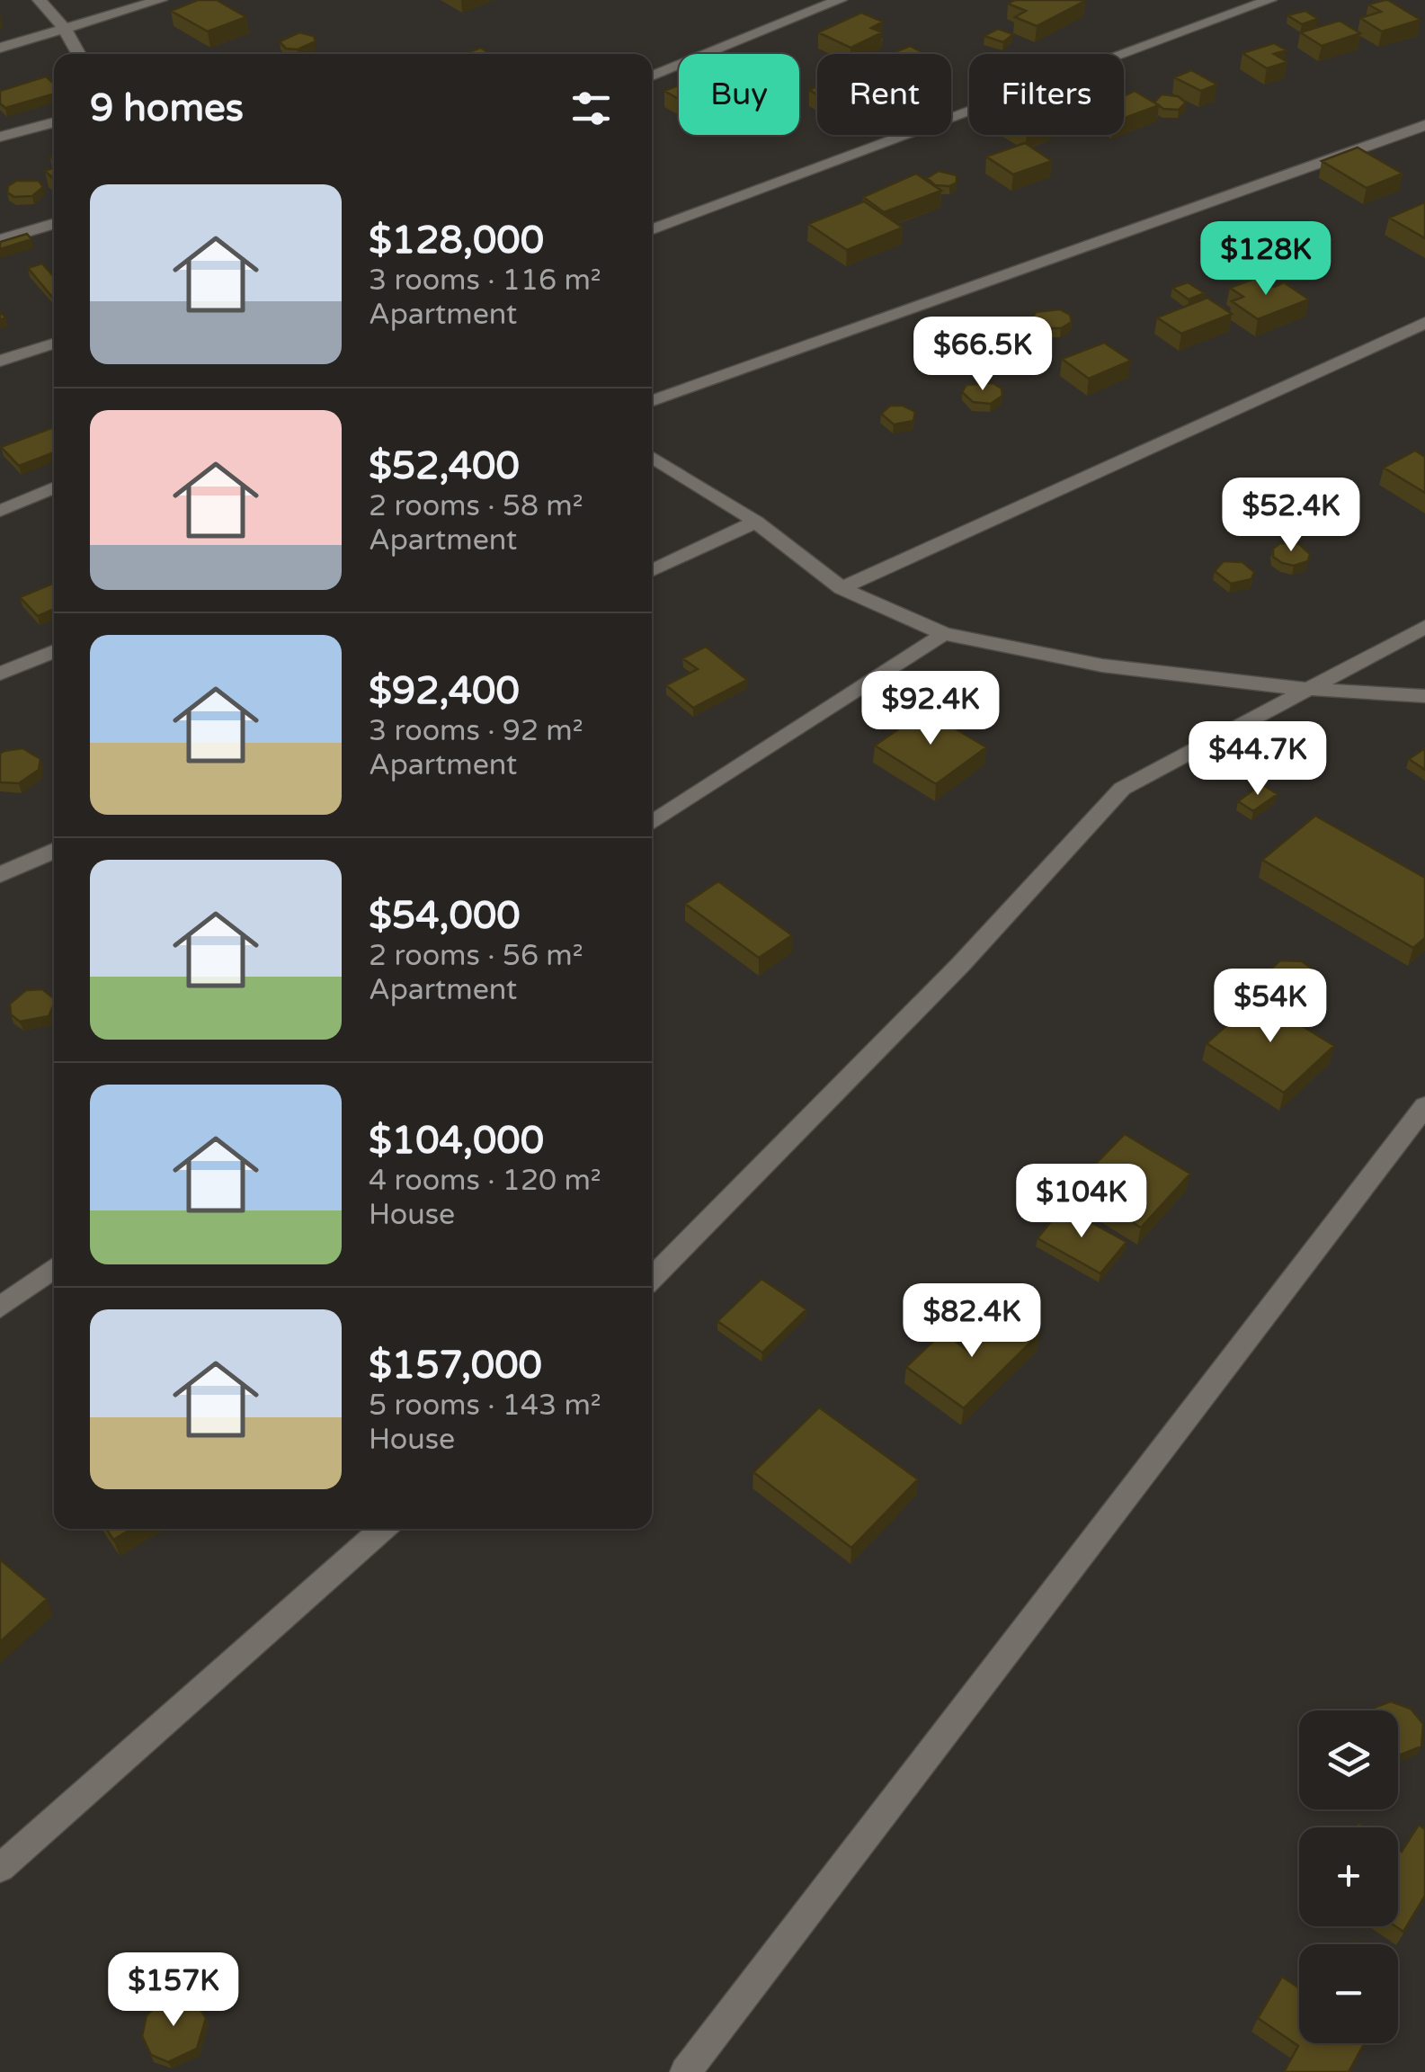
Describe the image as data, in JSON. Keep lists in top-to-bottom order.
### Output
{
  "page": {
    "chip": ["Buy", "Rent", "Filters"],
    "heading": "9 homes",
    "list": [
      {
        "name": "$128,000",
        "note": "3 rooms · 116 m² · Apartment"
      },
      {
        "name": "$52,400",
        "note": "2 rooms · 58 m² · Apartment"
      },
      {
        "name": "$92,400",
        "note": "3 rooms · 92 m² · Apartment"
      },
      {
        "name": "$54,000",
        "note": "2 rooms · 56 m² · Apartment"
      },
      {
        "name": "$104,000",
        "note": "4 rooms · 120 m² · House"
      },
      {
        "name": "$157,000",
        "note": "5 rooms · 143 m² · House"
      }
    ],
    "price": [
      "$128K",
      "$66.5K",
      "$52.4K",
      "$92.4K",
      "$44.7K",
      "$54K",
      "$104K",
      "$82.4K",
      "$157K"
    ],
    "map_buttons": ["+", "−"]
  }
}
